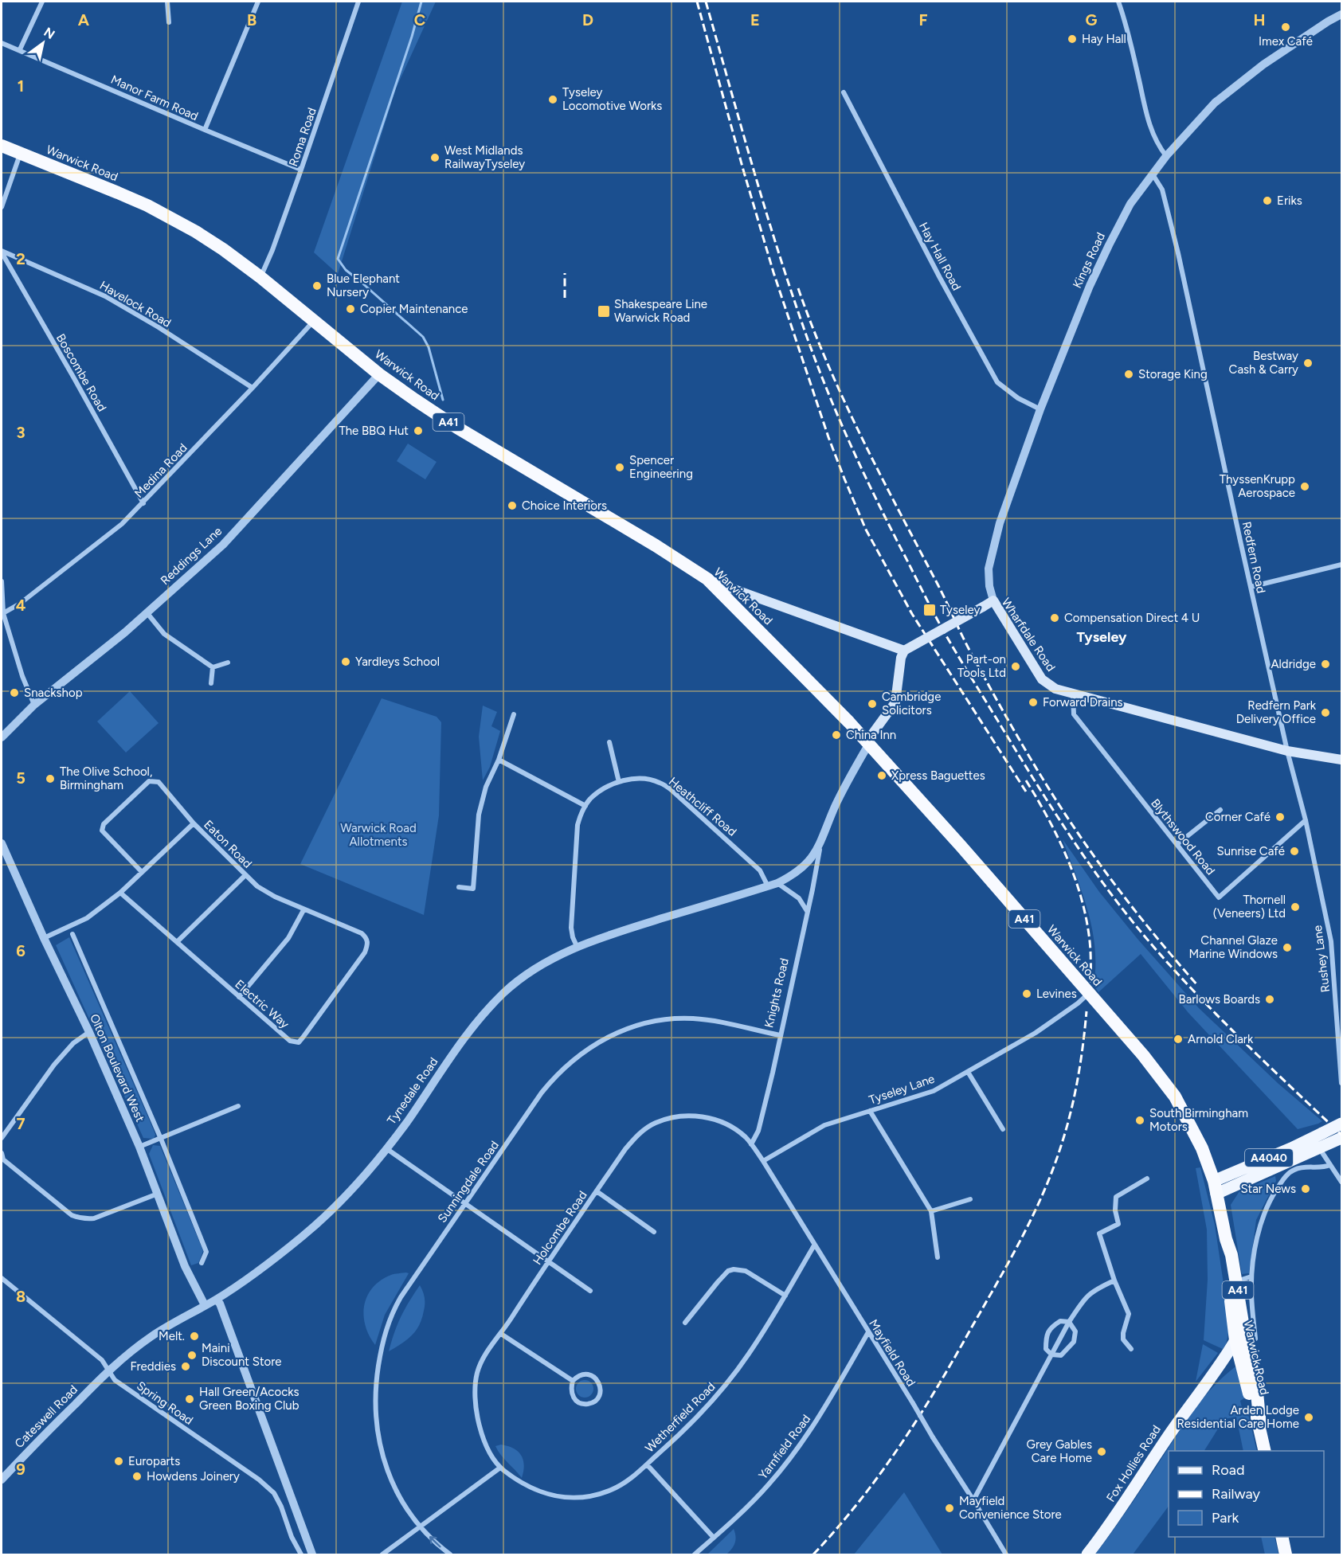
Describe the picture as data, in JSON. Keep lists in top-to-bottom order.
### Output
{
  "streets": {
    "highway": ["Warwick Road", "A41"],
    "main road": ["Wharfdale Road", "A4040", "Fox Hollies Road"],
    "street": [
      "Manor Farm Road",
      "Roma Road",
      "Hay Hall Road",
      "Kings Road",
      "Havelock Road",
      "Boscombe Road",
      "Medina Road",
      "Reddings Lane",
      "Redfern Road",
      "Heathcliff Road",
      "Blythswood Road",
      "Eaton Road",
      "Rushey Lane",
      "Knights Road",
      "Electric Way",
      "Olton Boulevard West",
      "Tyseley Lane",
      "Tynedale Road",
      "Sunningdale Road",
      "Holcombe Road",
      "Mayfield Road",
      "Spring Road",
      "Cateswell Road",
      "Wetherfield Road",
      "Yarnfield Road"
    ]
  },
  "crossings": [
    ["Manor Farm Road", "Roma Road"],
    ["Roma Road", "Warwick Road"],
    ["Warwick Road", "A41"],
    ["Warwick Road", "Medina Road"],
    ["Warwick Road", "Reddings Lane"],
    ["Warwick Road", "Knights Road"],
    ["Warwick Road", "Tyseley Lane"],
    ["Warwick Road", "A4040"],
    ["Warwick Road", "Fox Hollies Road"],
    ["Hay Hall Road", "Kings Road"],
    ["Kings Road", "Redfern Road"],
    ["Kings Road", "Wharfdale Road"],
    ["Havelock Road", "Boscombe Road"],
    ["Havelock Road", "Medina Road"],
    ["Boscombe Road", "Medina Road"],
    ["A41", "Fox Hollies Road"],
    ["Redfern Road", "Wharfdale Road"],
    ["Redfern Road", "Rushey Lane"],
    ["Wharfdale Road", "Blythswood Road"],
    ["Wharfdale Road", "Rushey Lane"],
    ["Heathcliff Road", "Knights Road"],
    ["Heathcliff Road", "Tynedale Road"],
    ["Blythswood Road", "Rushey Lane"],
    ["Eaton Road", "Electric Way"],
    ["Eaton Road", "Olton Boulevard West"],
    ["Knights Road", "Tynedale Road"],
    ["Knights Road", "Sunningdale Road"],
    ["Knights Road", "Holcombe Road"],
    ["Olton Boulevard West", "Tynedale Road"],
    ["Tyseley Lane", "Holcombe Road"],
    ["Tyseley Lane", "Mayfield Road"],
    ["Tynedale Road", "Spring Road"],
    ["Tynedale Road", "Cateswell Road"],
    ["Holcombe Road", "Mayfield Road"],
    ["Holcombe Road", "Wetherfield Road"],
    ["Mayfield Road", "Wetherfield Road"],
    ["Mayfield Road", "Yarnfield Road"],
    ["Spring Road", "Cateswell Road"]
  ],
  "districts": ["Tyseley"],
  "parks": ["Warwick Road Allotments"],
  "places": {
    "other": [
      "Imex Café",
      "Hay Hall",
      "Tyseley Locomotive Works",
      "West Midlands RailwayTyseley",
      "Eriks",
      "Blue Elephant Nursery",
      "Copier Maintenance",
      "Bestway Cash & Carry",
      "Storage King",
      "The BBQ Hut",
      "Spencer Engineering",
      "ThyssenKrupp Aerospace",
      "Choice Interiors",
      "Compensation Direct 4 U",
      "Yardleys School",
      "Aldridge",
      "Part-on Tools Ltd",
      "Snackshop",
      "Forward Drains",
      "Cambridge Solicitors",
      "Redfern Park Delivery Office",
      "China Inn",
      "Xpress Baguettes",
      "The Olive School, Birmingham",
      "Corner Café",
      "Sunrise Café",
      "Thornell (Veneers) Ltd",
      "Channel Glaze Marine Windows",
      "Levines",
      "Barlows Boards",
      "Arnold Clark",
      "South Birmingham Motors",
      "Star News",
      "Melt.",
      "Maini Discount Store",
      "Freddies",
      "Hall Green/Acocks Green Boxing Club",
      "Arden Lodge Residential Care Home",
      "Grey Gables Care Home",
      "Europarts",
      "Howdens Joinery",
      "Mayfield Convenience Store"
    ],
    "transit": ["Shakespeare Line Warwick Road", "Tyseley"]
  },
  "legend": ["Road", "Railway", "Park"],
  "north": "top right",
  "grid": {
    "columns": [
      "A",
      "B",
      "C",
      "D",
      "E",
      "F",
      "G",
      "H"
    ],
    "rows": [
      "1",
      "2",
      "3",
      "4",
      "5",
      "6",
      "7",
      "8",
      "9"
    ]
  }
}
